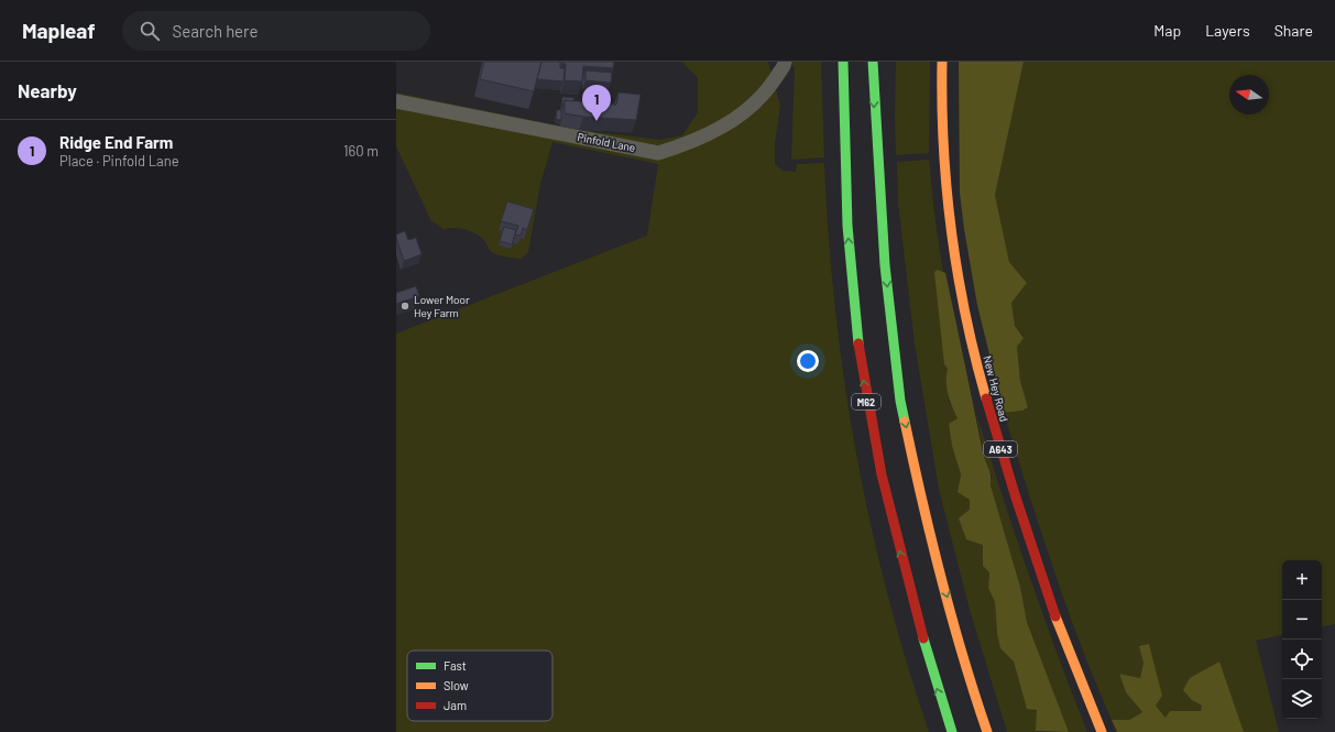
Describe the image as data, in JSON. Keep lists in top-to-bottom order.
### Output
{
  "streets": {
    "main road": ["New Hey Road", "M62", "A643"],
    "street": ["Pinfold Lane"]
  },
  "places": ["Lower Moor Hey Farm"],
  "legend": ["Fast", "Slow", "Jam"],
  "north": "left",
  "page": {
    "header": "Mapleaf",
    "search": "Search here",
    "nav": ["Map", "Layers", "Share"],
    "heading": "Nearby",
    "pins": "1",
    "list": [
      {
        "mark": "1",
        "name": "Ridge End Farm",
        "note": "Place · Pinfold Lane",
        "value": "160 m"
      }
    ],
    "map_buttons": ["+", "−"]
  }
}
